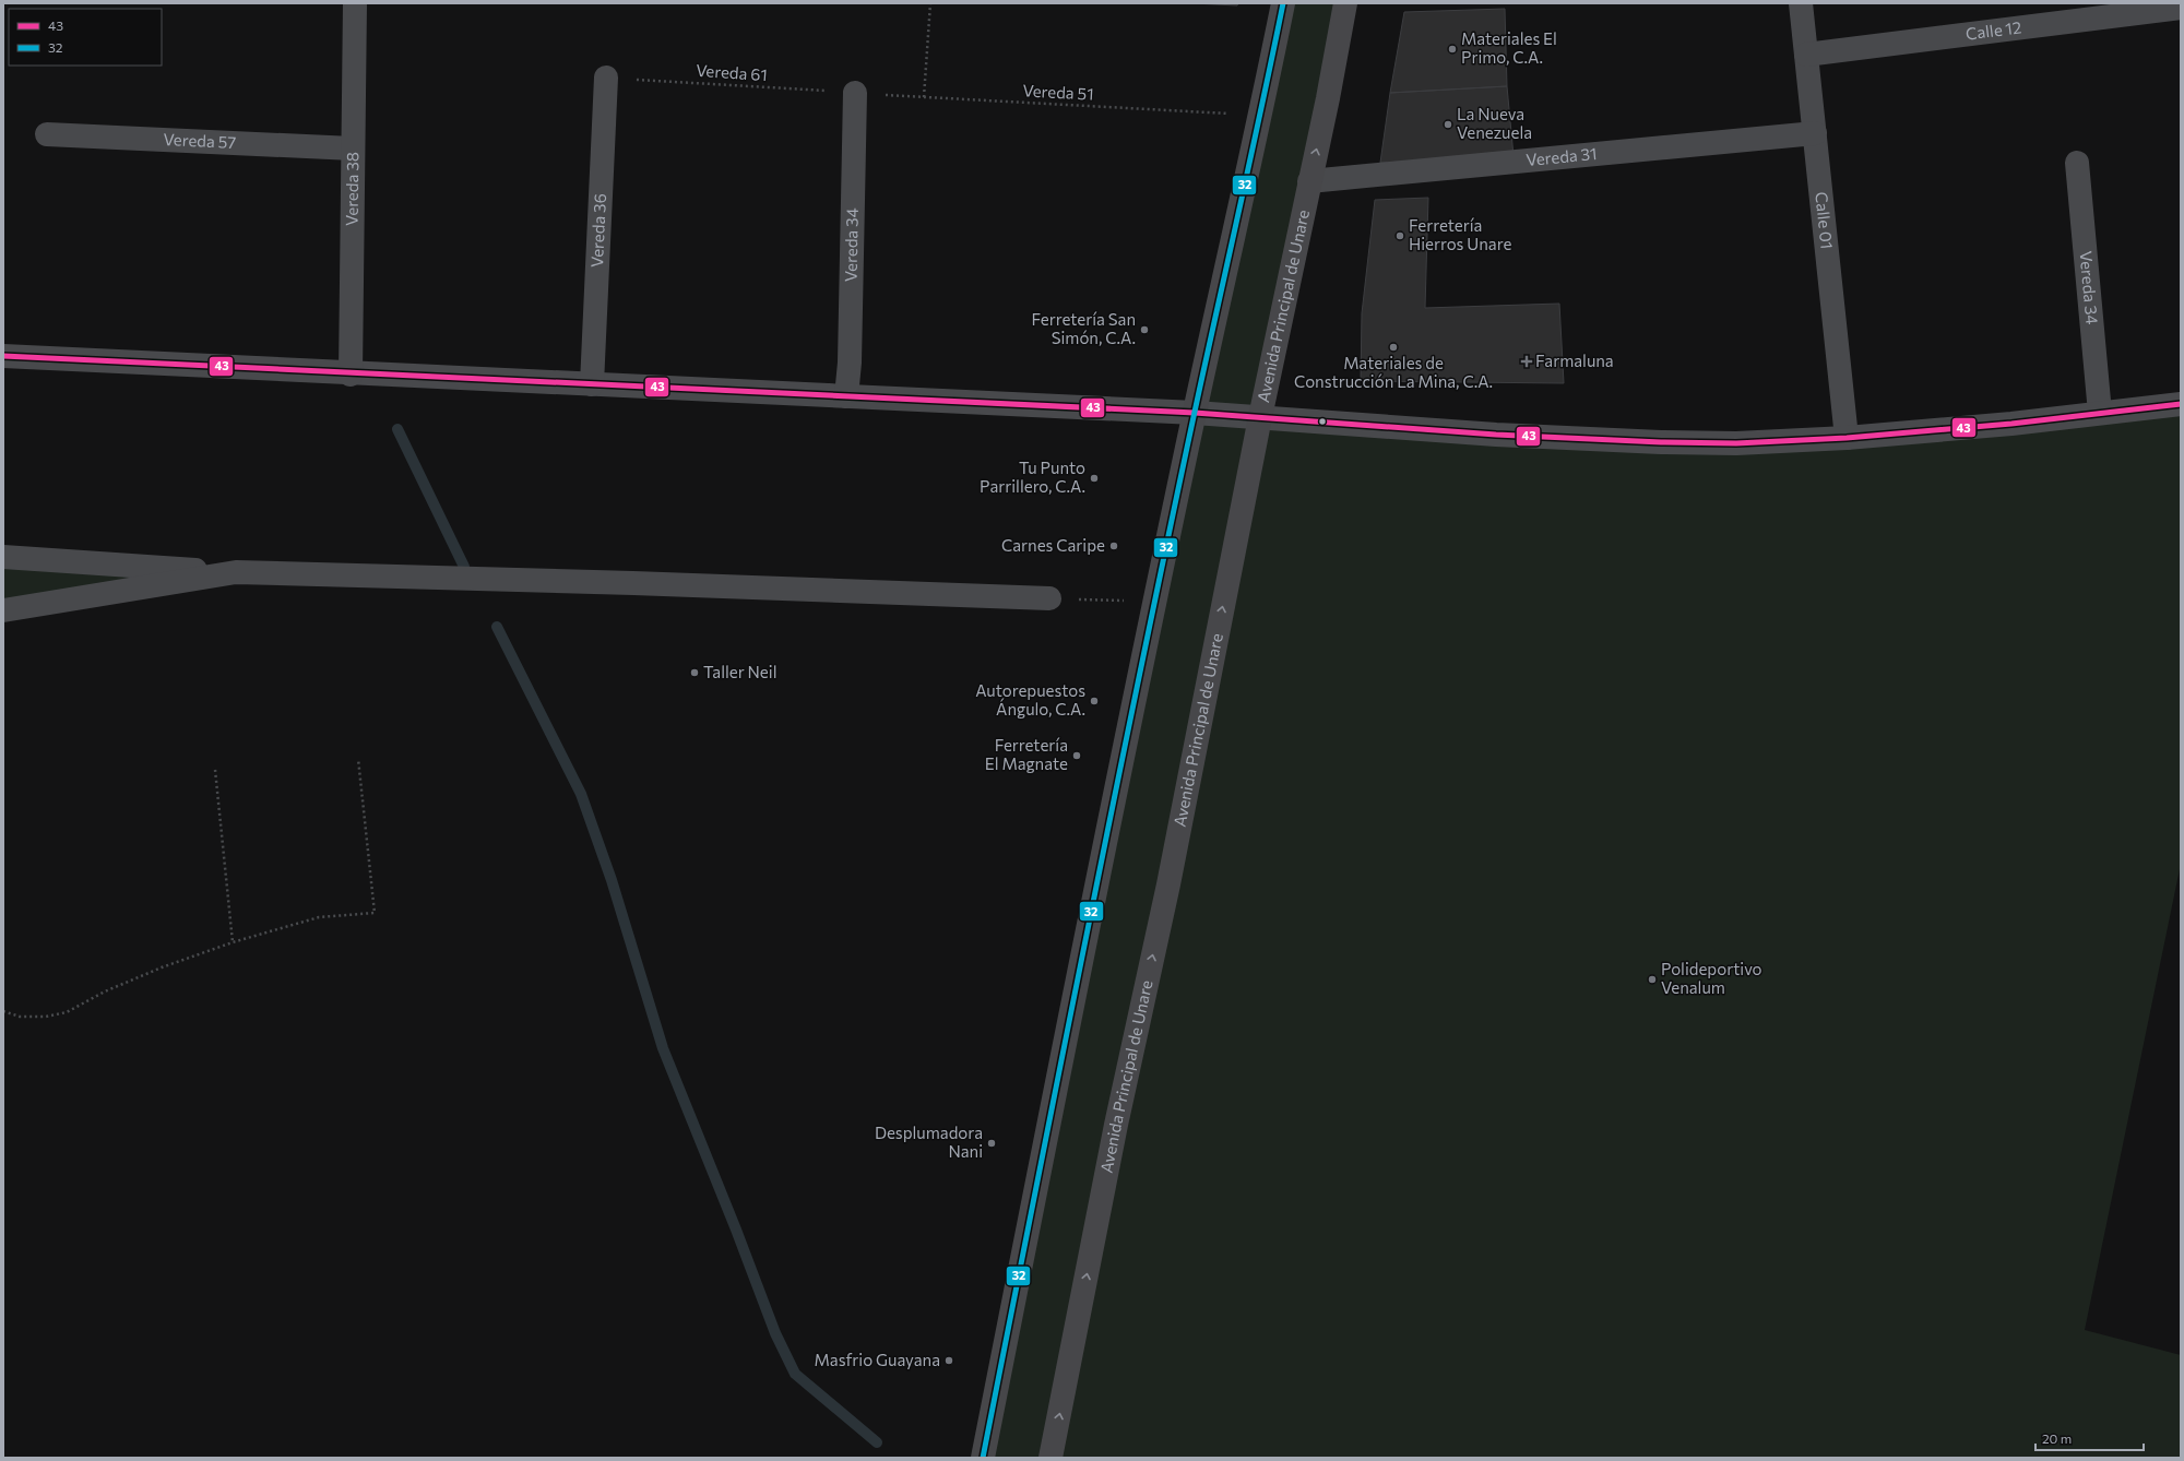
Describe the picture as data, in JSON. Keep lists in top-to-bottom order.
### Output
{
  "streets": {
    "street": [
      "Calle 12",
      "Vereda 57",
      "Vereda 31",
      "Vereda 38",
      "Calle 01",
      "Vereda 36",
      "Vereda 34",
      "Avenida Principal de Unare"
    ],
    "path": ["Vereda 61", "Vereda 51"]
  },
  "crossings": [
    ["Calle 12", "Calle 01"],
    ["Vereda 61", "Vereda 51"],
    ["Vereda 61", "Vereda 36"],
    ["Vereda 61", "Vereda 34"],
    ["Vereda 51", "Vereda 34"],
    ["Vereda 57", "Vereda 38"],
    ["Vereda 31", "Calle 01"],
    ["Vereda 31", "Avenida Principal de Unare"]
  ],
  "places": {
    "other": [
      "Materiales El Primo, C.A.",
      "La Nueva Venezuela",
      "Ferretería Hierros Unare",
      "Ferretería San Simón, C.A.",
      "Materiales de Construcción La Mina, C.A.",
      "Tu Punto Parrillero, C.A.",
      "Carnes Caripe",
      "Taller Neil",
      "Autorepuestos Ángulo, C.A.",
      "Ferretería El Magnate",
      "Polideportivo Venalum",
      "Desplumadora Nani",
      "Masfrio Guayana"
    ],
    "health": ["Farmaluna"]
  },
  "lines": ["transit line 32", "transit line 43"],
  "legend": ["43", "32"],
  "scale_bar": "20 m"
}
